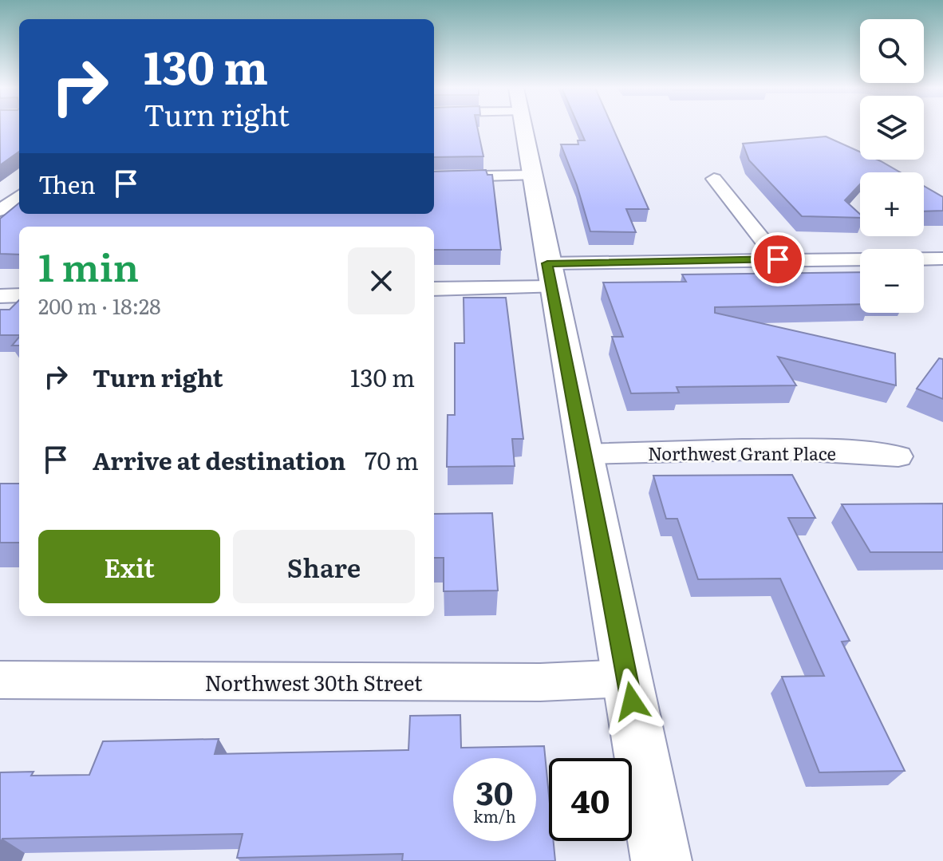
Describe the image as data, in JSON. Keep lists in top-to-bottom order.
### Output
{
  "streets": {
    "street": ["Northwest Grant Place", "Northwest 30th Street"]
  },
  "page": {
    "map_buttons": ["+", "−"],
    "turn": ["130 m", "Turn right"],
    "then": "Then",
    "heading": ["1 min", "200 m · 18:28"],
    "list": [
      {
        "name": "Turn right",
        "value": "130 m"
      },
      {
        "name": "Arrive at destination",
        "value": "70 m"
      }
    ],
    "buttons": ["Exit", "Share"],
    "speed": "30 km/h",
    "limit": "40"
  }
}
